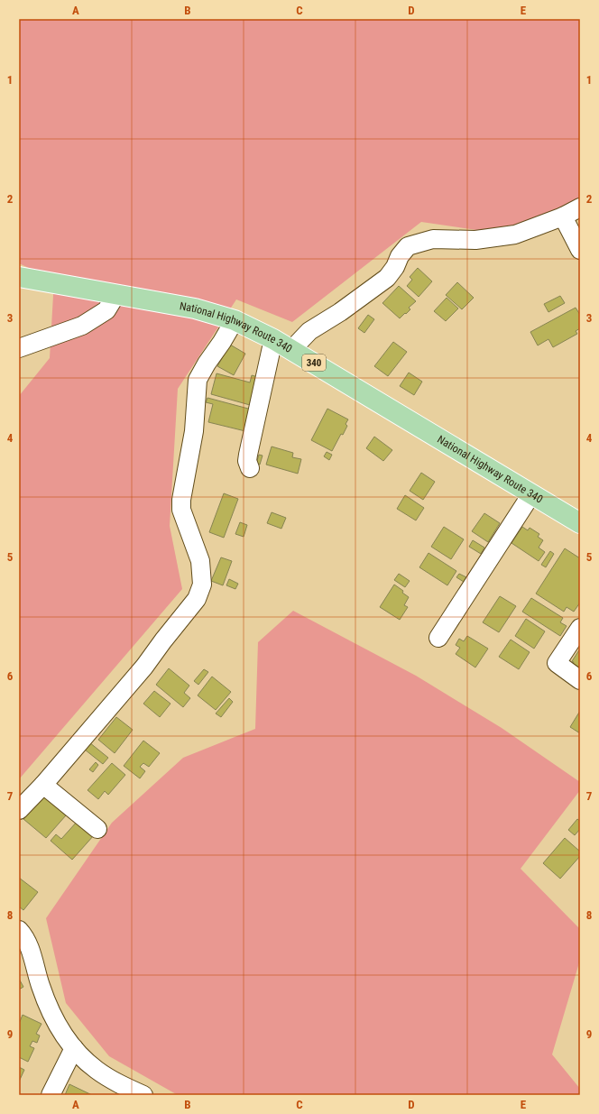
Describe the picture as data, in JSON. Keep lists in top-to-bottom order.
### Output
{
  "streets": {
    "highway": ["National Highway Route 340", "340"]
  },
  "grid": {
    "columns": [
      "A",
      "B",
      "C",
      "D",
      "E"
    ],
    "rows": [
      "1",
      "2",
      "3",
      "4",
      "5",
      "6",
      "7",
      "8",
      "9"
    ]
  }
}
